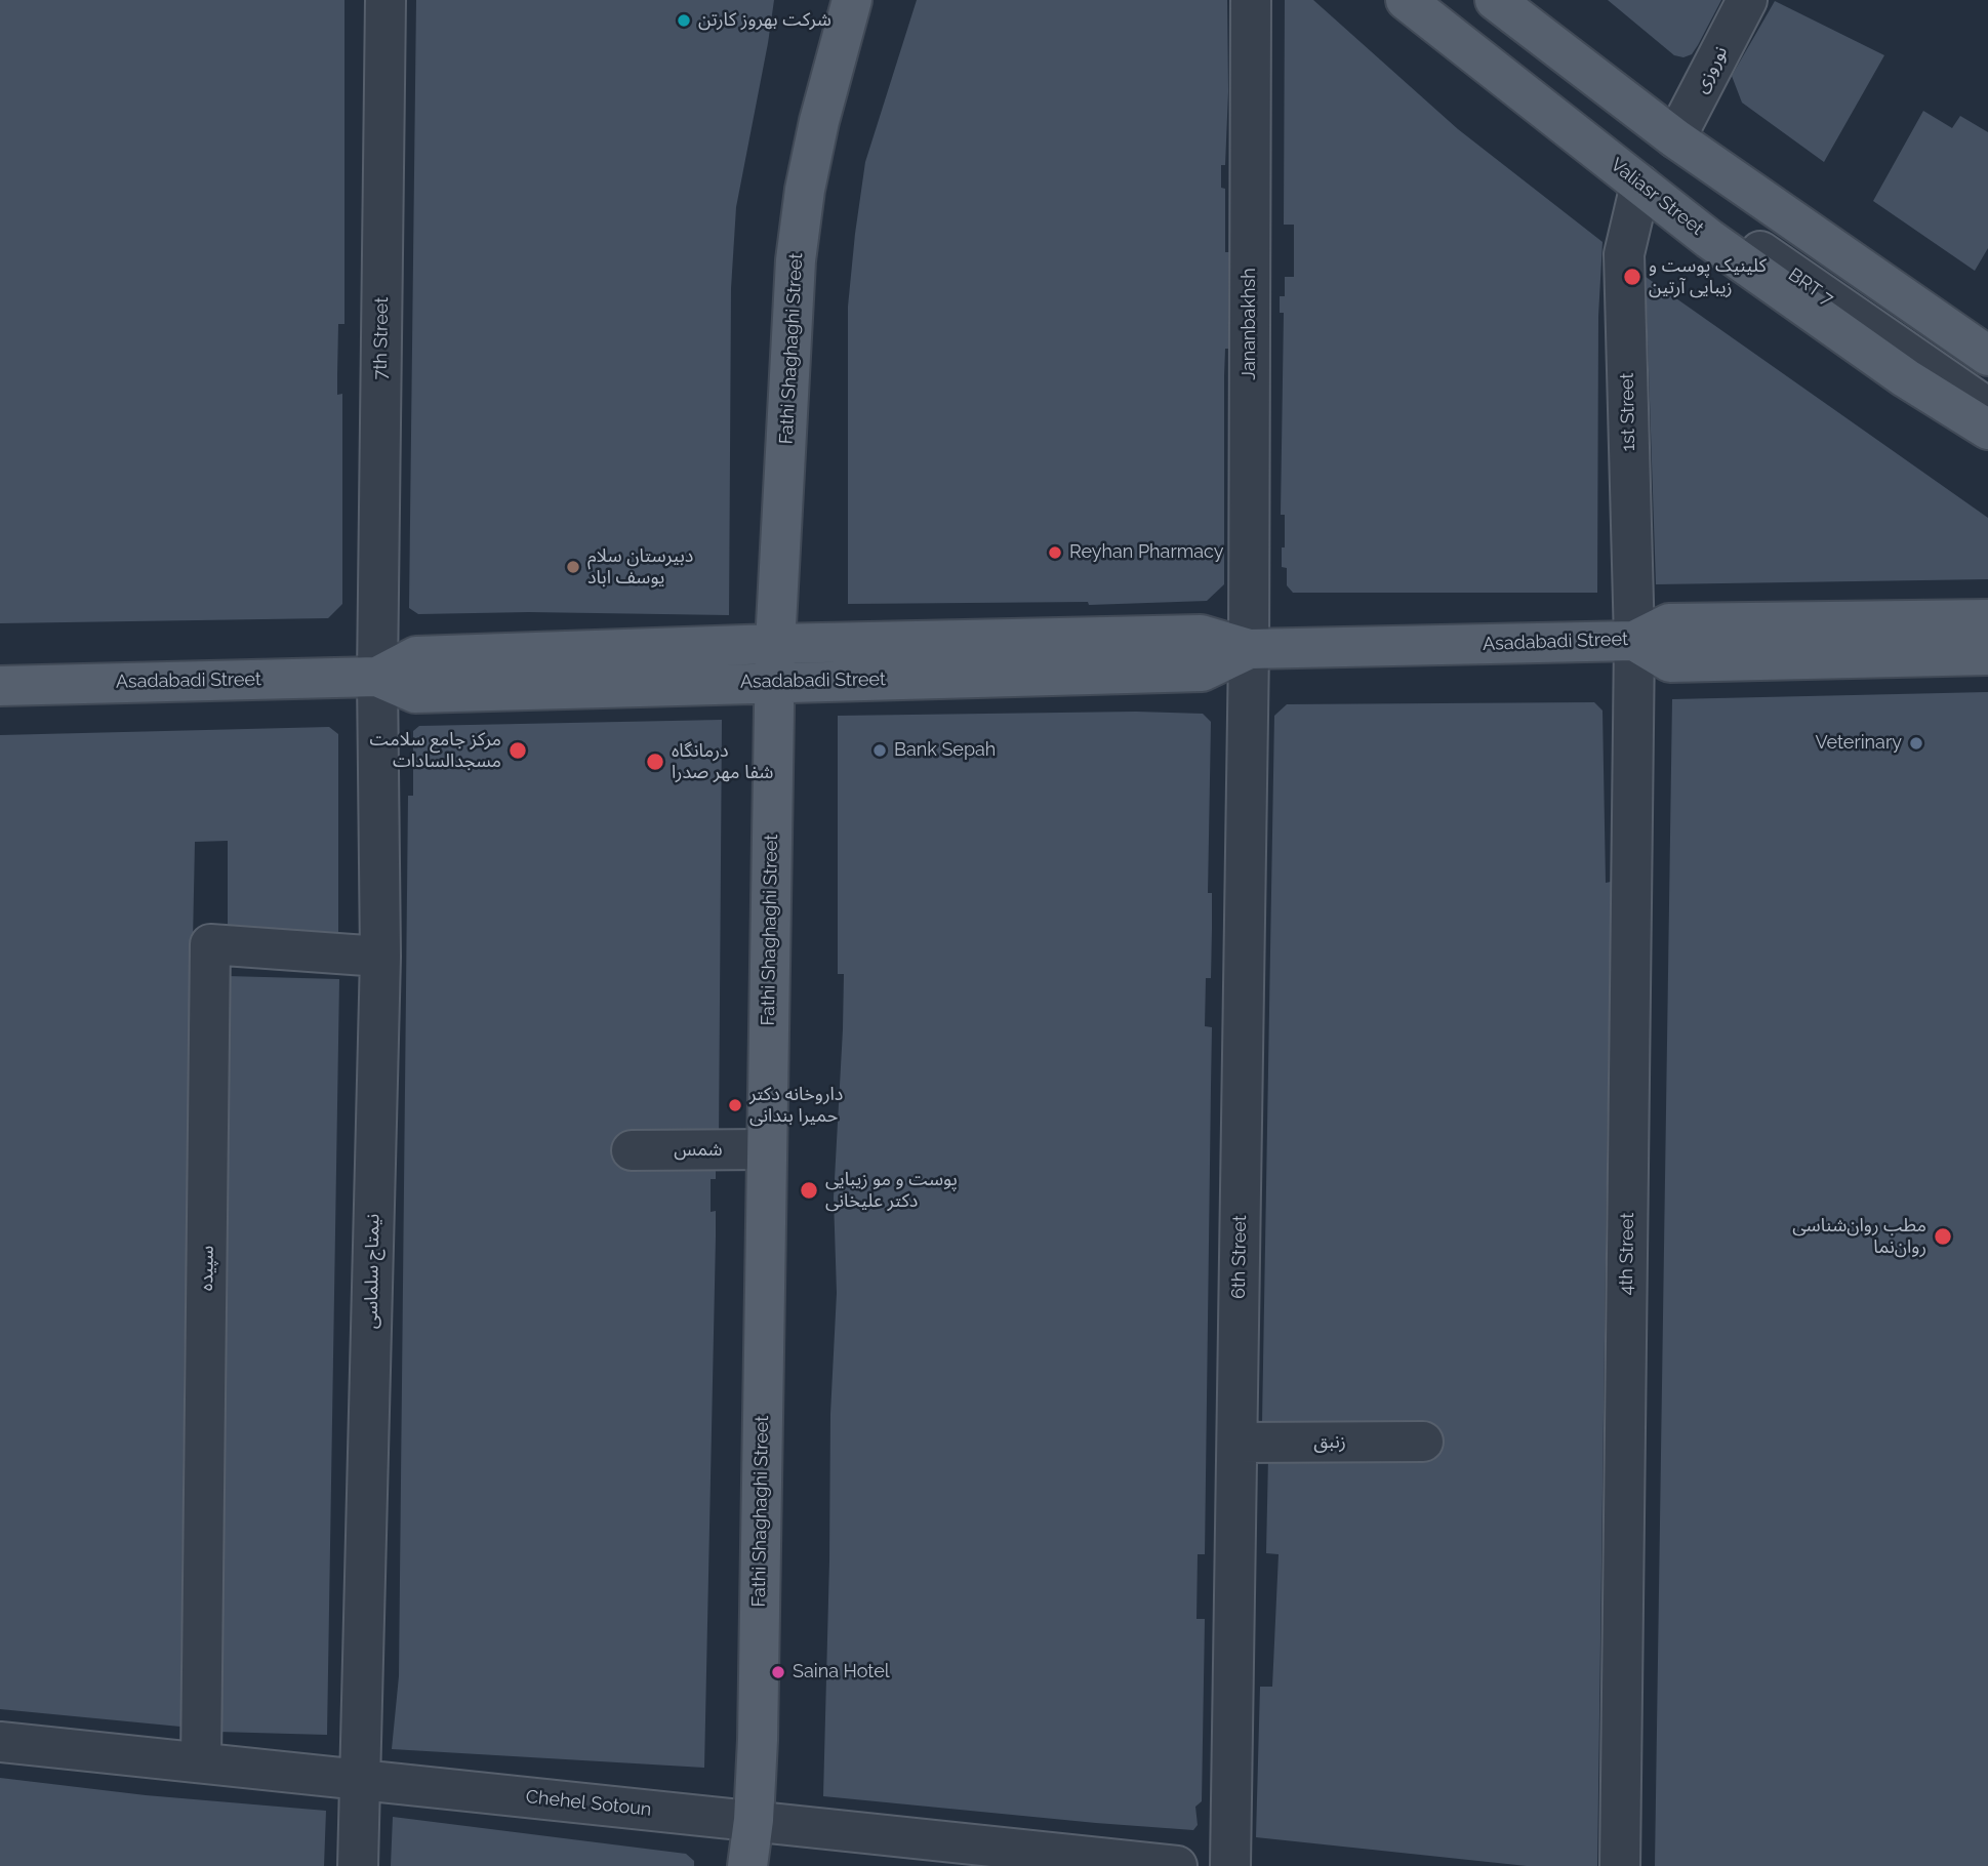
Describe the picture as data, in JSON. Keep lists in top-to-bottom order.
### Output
{
  "streets": {
    "main road": ["Valiasr Street", "Fathi Shaghaghi Street", "Asadabadi Street"],
    "street": [
      "نوروزی",
      "BRT 7",
      "Jananbakhsh",
      "7th Street",
      "1st Street",
      "شمس",
      "4th Street",
      "6th Street",
      "سپیده",
      "نیمتاج سلماسی",
      "زنبق",
      "Chehel Sotoun"
    ]
  },
  "crossings": [
    ["Valiasr Street", "1st Street"],
    ["Jananbakhsh", "Asadabadi Street"],
    ["Jananbakhsh", "6th Street"],
    ["7th Street", "Asadabadi Street"],
    ["7th Street", "نیمتاج سلماسی"],
    ["Fathi Shaghaghi Street", "Asadabadi Street"],
    ["Fathi Shaghaghi Street", "شمس"],
    ["Fathi Shaghaghi Street", "Chehel Sotoun"],
    ["1st Street", "Asadabadi Street"],
    ["1st Street", "4th Street"],
    ["Asadabadi Street", "4th Street"],
    ["Asadabadi Street", "6th Street"],
    ["Asadabadi Street", "نیمتاج سلماسی"],
    ["6th Street", "زنبق"],
    ["سپیده", "نیمتاج سلماسی"],
    ["سپیده", "Chehel Sotoun"],
    ["نیمتاج سلماسی", "Chehel Sotoun"]
  ],
  "places": [
    "شرکت بهروز کارتن",
    "کلینیک پوست و زیبایی آرتین",
    "Reyhan Pharmacy",
    "دبیرستان سلام یوسف اباد",
    "Veterinary",
    "مرکز جامع سلامت مسجدالسادات",
    "Bank Sepah",
    "درمانگاه شفا مهر صدرا",
    "داروخانه دکتر حمیرا بندانی",
    "پوست و مو زیبایی دکتر علیخانی",
    "مطب روان‌شناسی روان‌نما",
    "Saina Hotel"
  ]
}
